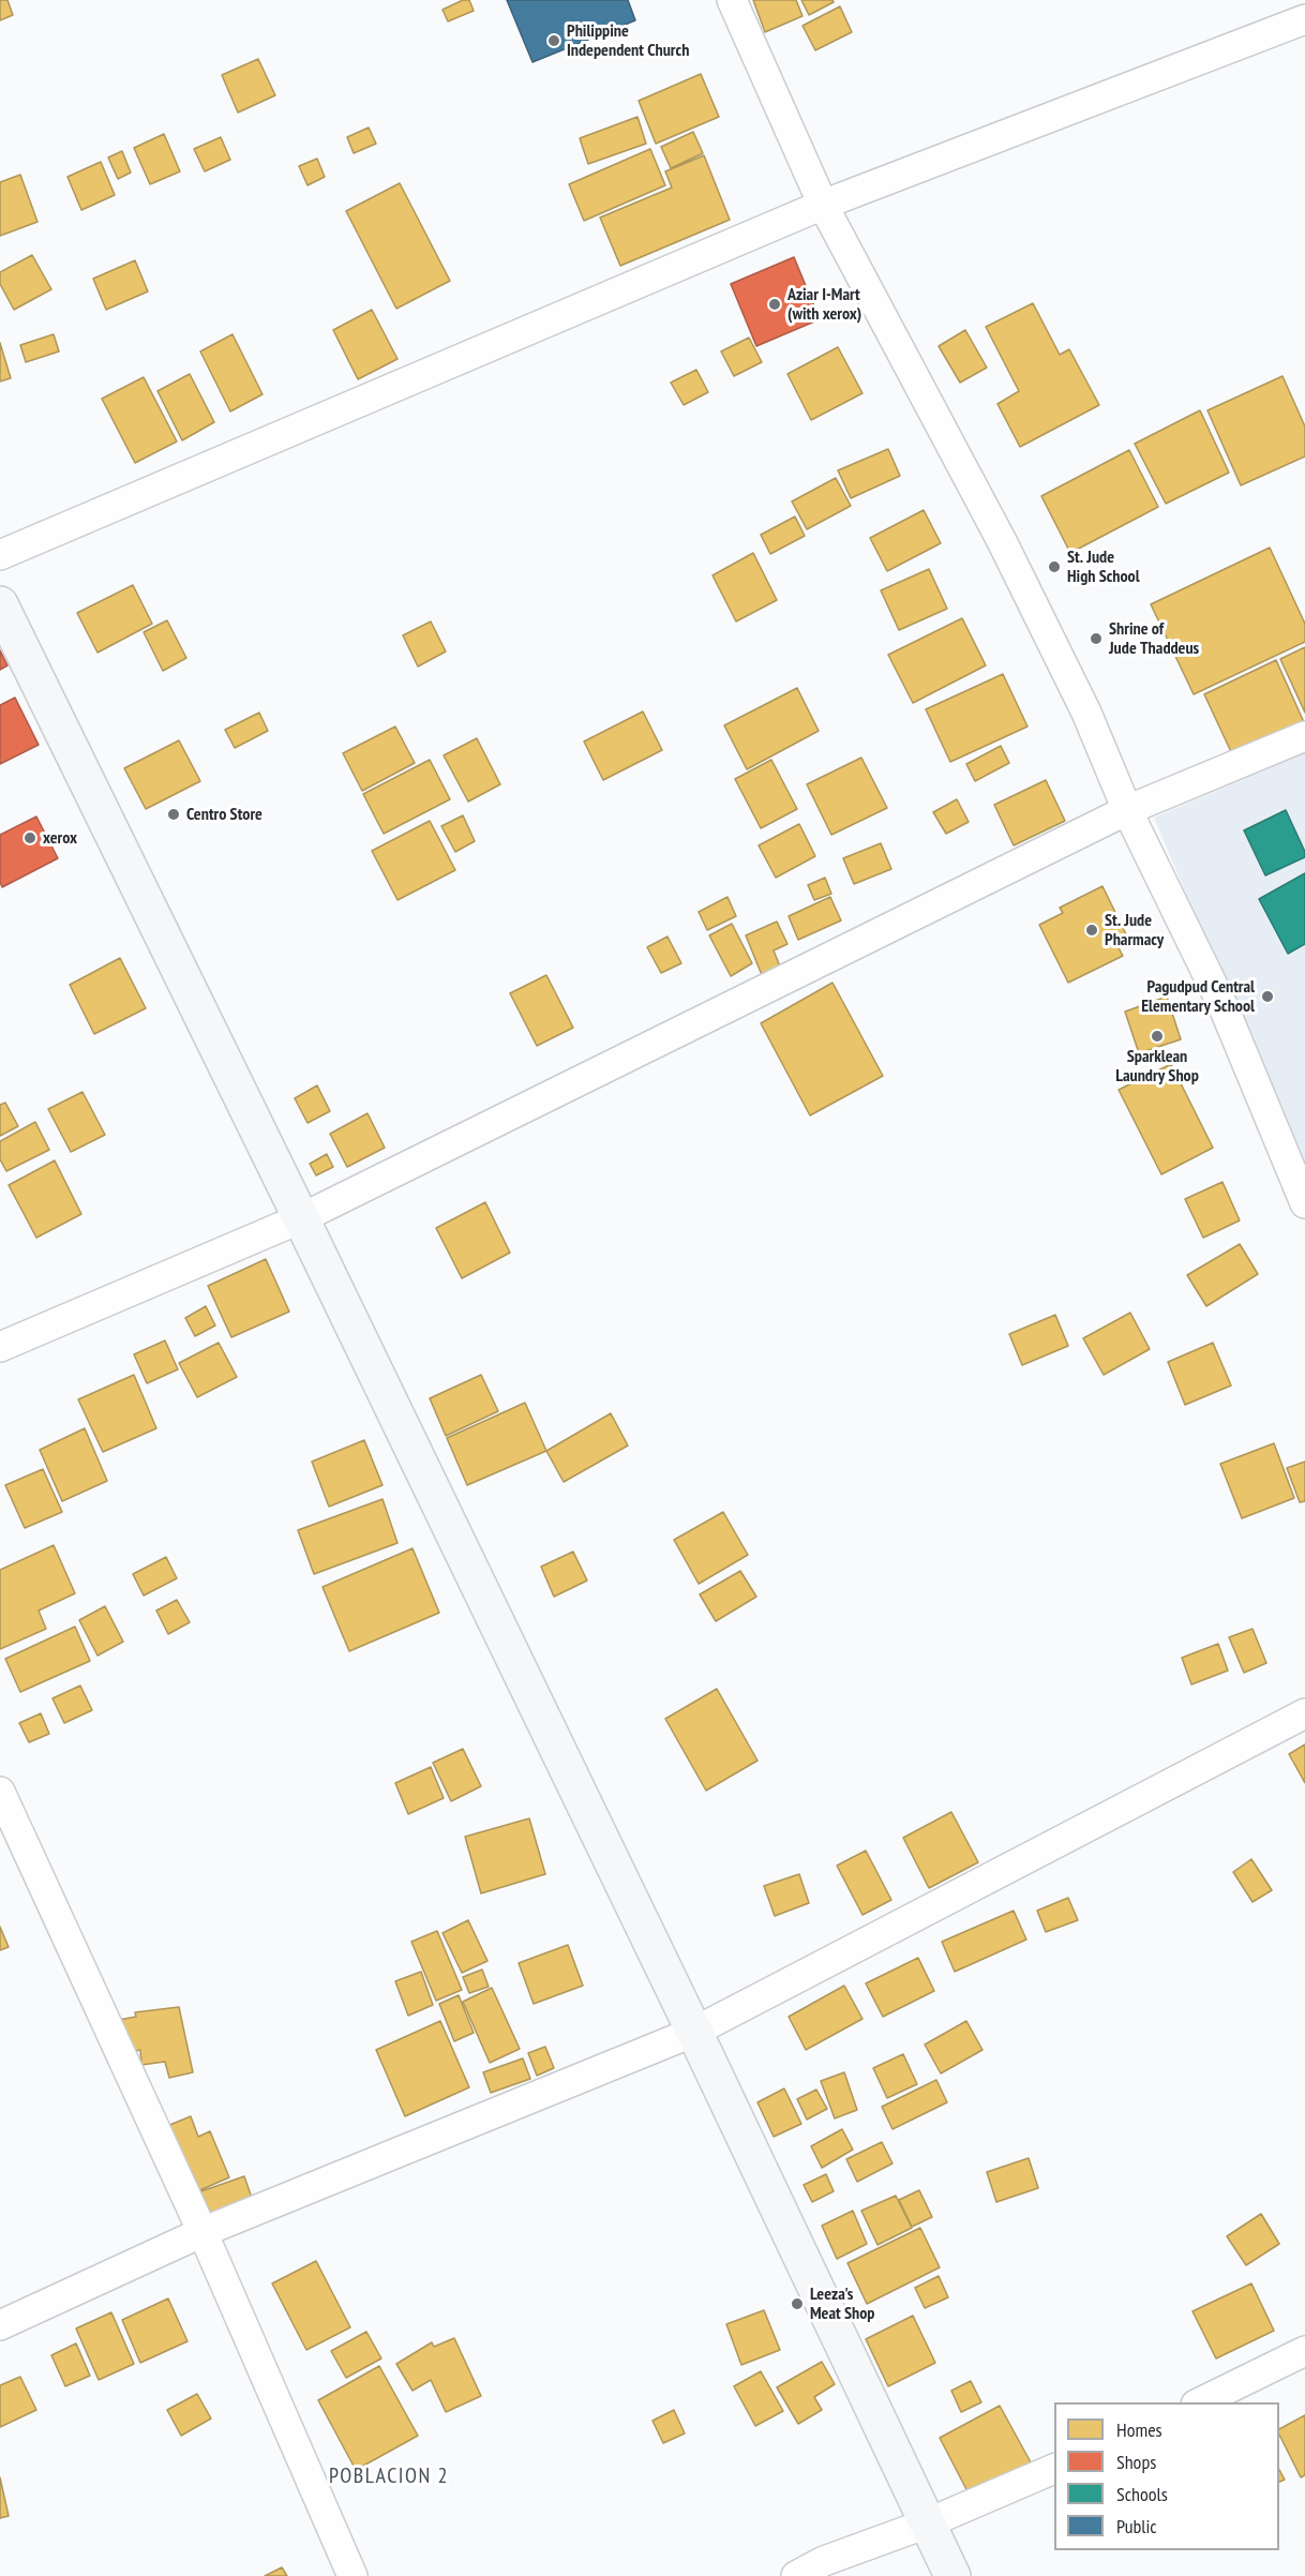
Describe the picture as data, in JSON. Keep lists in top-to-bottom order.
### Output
{
  "districts": ["POBLACION 2"],
  "places": [
    "Philippine Independent Church",
    "Aziar I-Mart (with xerox)",
    "St. Jude High School",
    "Shrine of Jude Thaddeus",
    "Centro Store",
    "xerox",
    "St. Jude Pharmacy",
    "Pagudpud Central Elementary School",
    "Sparklean Laundry Shop",
    "Leeza's Meat Shop"
  ],
  "legend": [
    "Homes",
    "Shops",
    "Schools",
    "Public"
  ]
}
